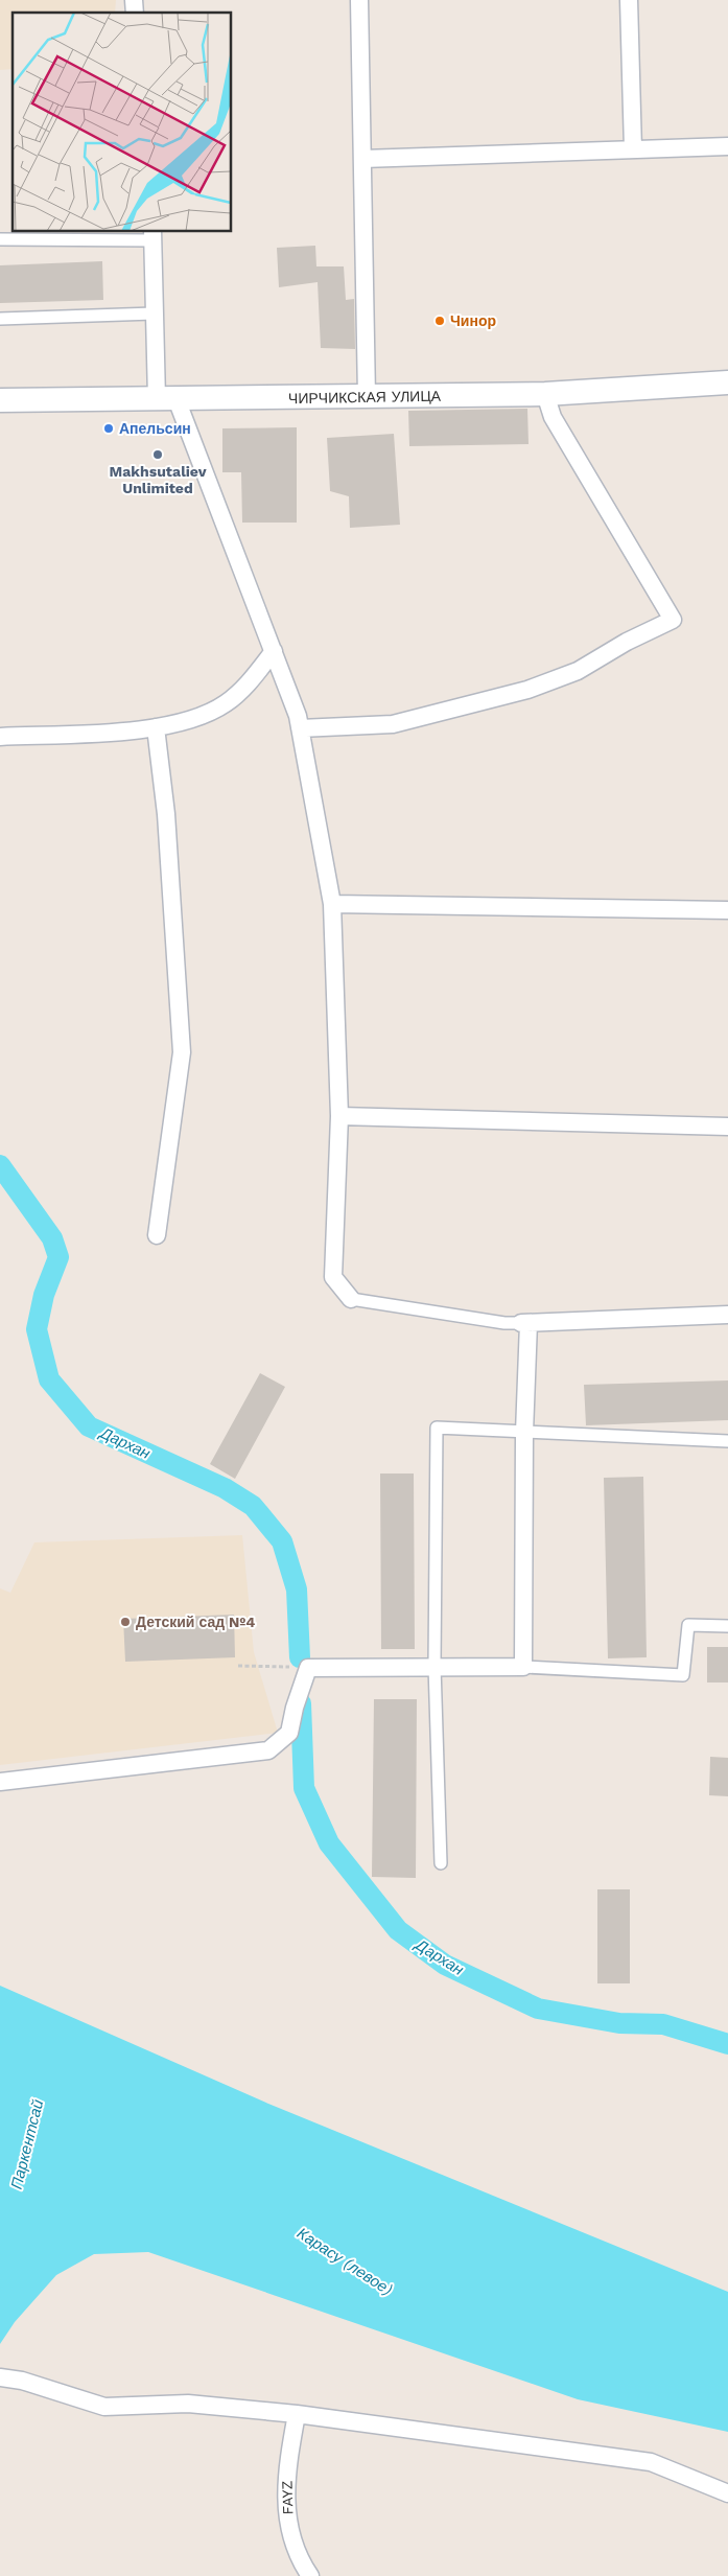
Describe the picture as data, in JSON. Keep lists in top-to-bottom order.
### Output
{
  "streets": {
    "main road": ["ЧИРЧИКСКАЯ УЛИЦА"],
    "street": ["FAYZ"]
  },
  "water": ["Дархан", "Паркентсай", "Карасу (левое)"],
  "places": [
    "Чинор",
    "Апельсин",
    "Makhsutaliev Unlimited",
    "Детский сад №4"
  ]
}
